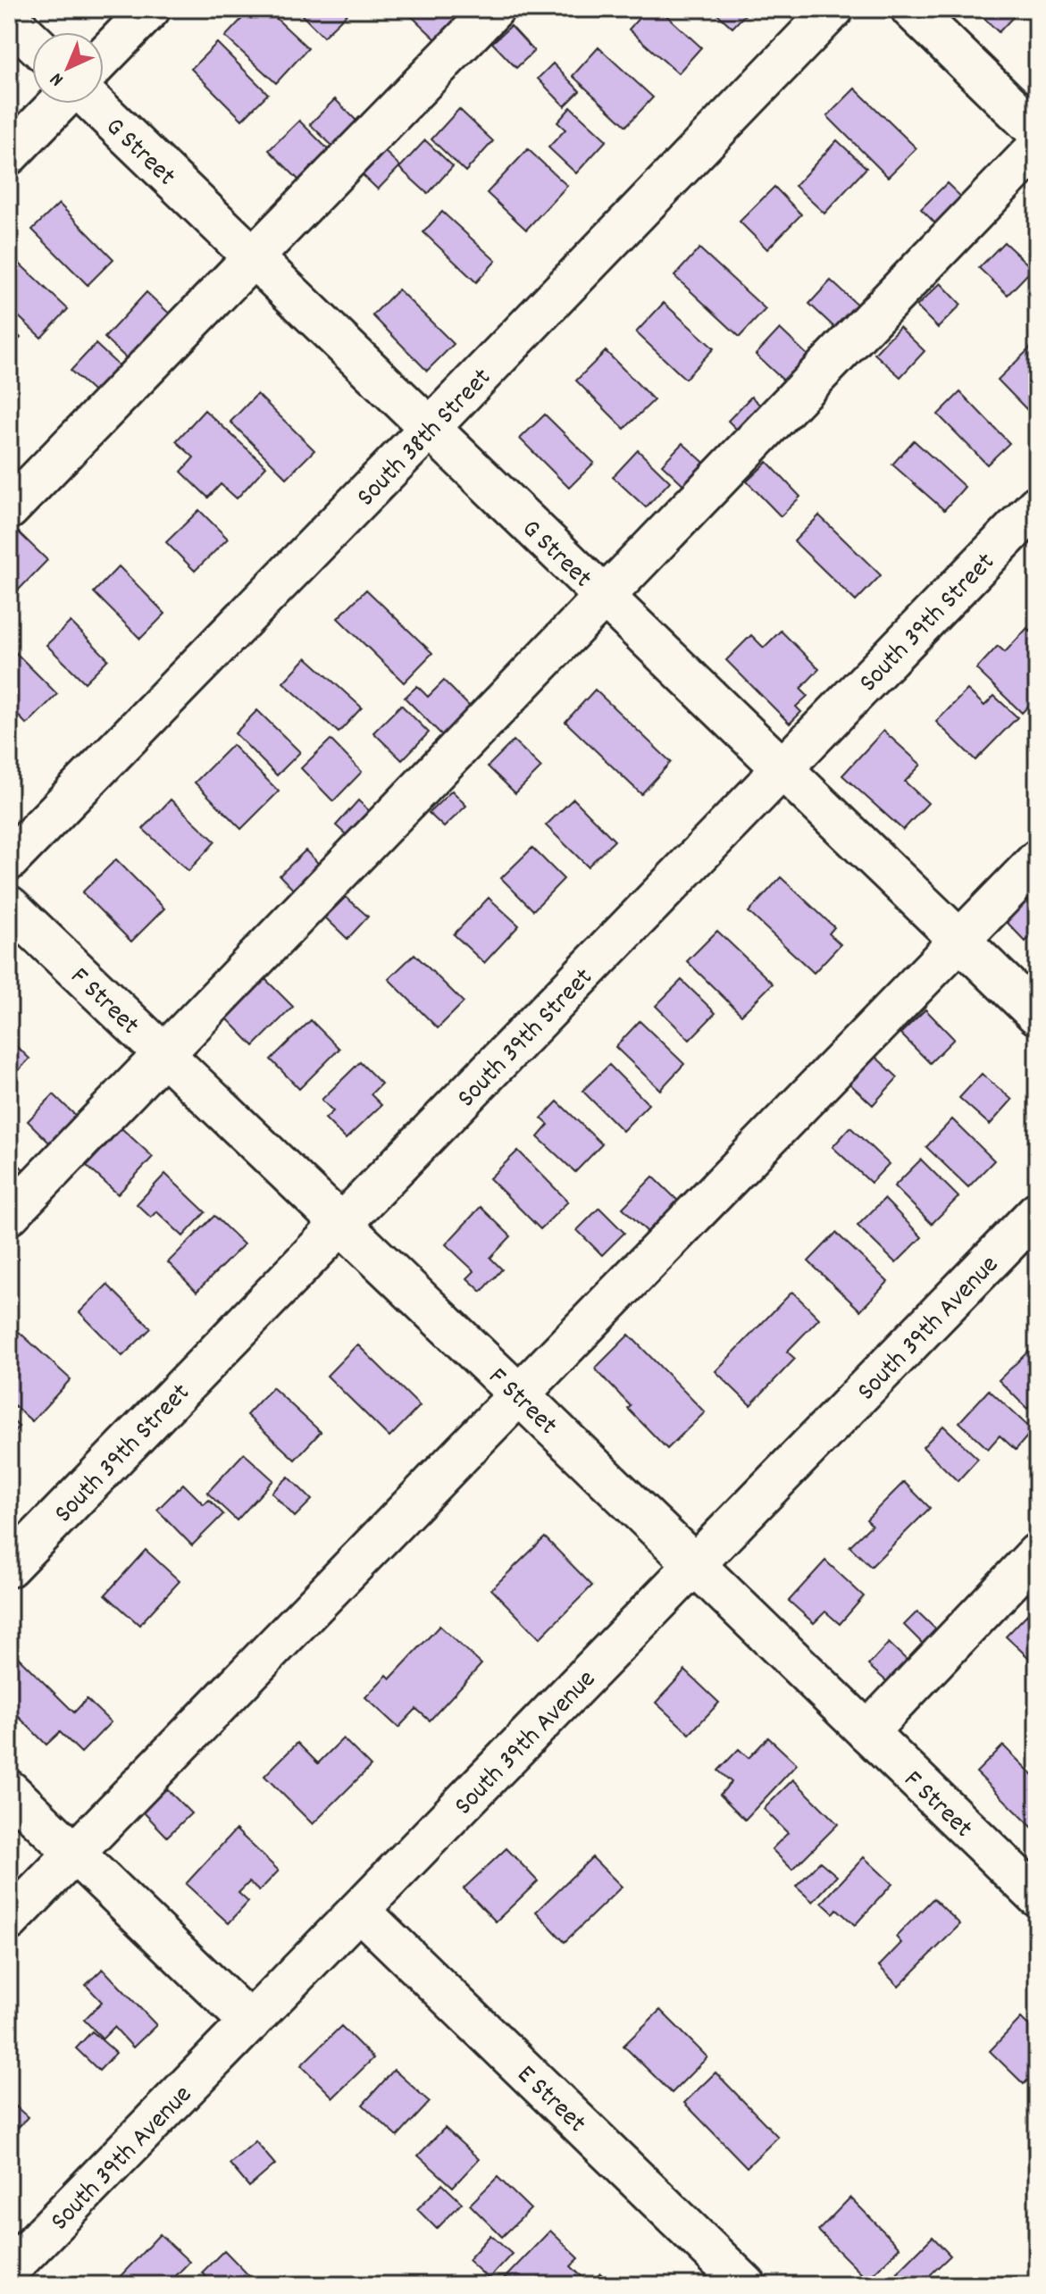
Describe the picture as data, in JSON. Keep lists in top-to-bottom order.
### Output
{
  "streets": {
    "street": [
      "G Street",
      "South 38th Street",
      "South 39th Street",
      "F Street",
      "South 39th Avenue",
      "E Street"
    ]
  },
  "crossings": [
    ["G Street", "South 38th Street"],
    ["G Street", "South 39th Street"],
    ["South 39th Street", "F Street"],
    ["F Street", "South 39th Avenue"],
    ["South 39th Avenue", "E Street"]
  ],
  "north": "bottom left"
}
